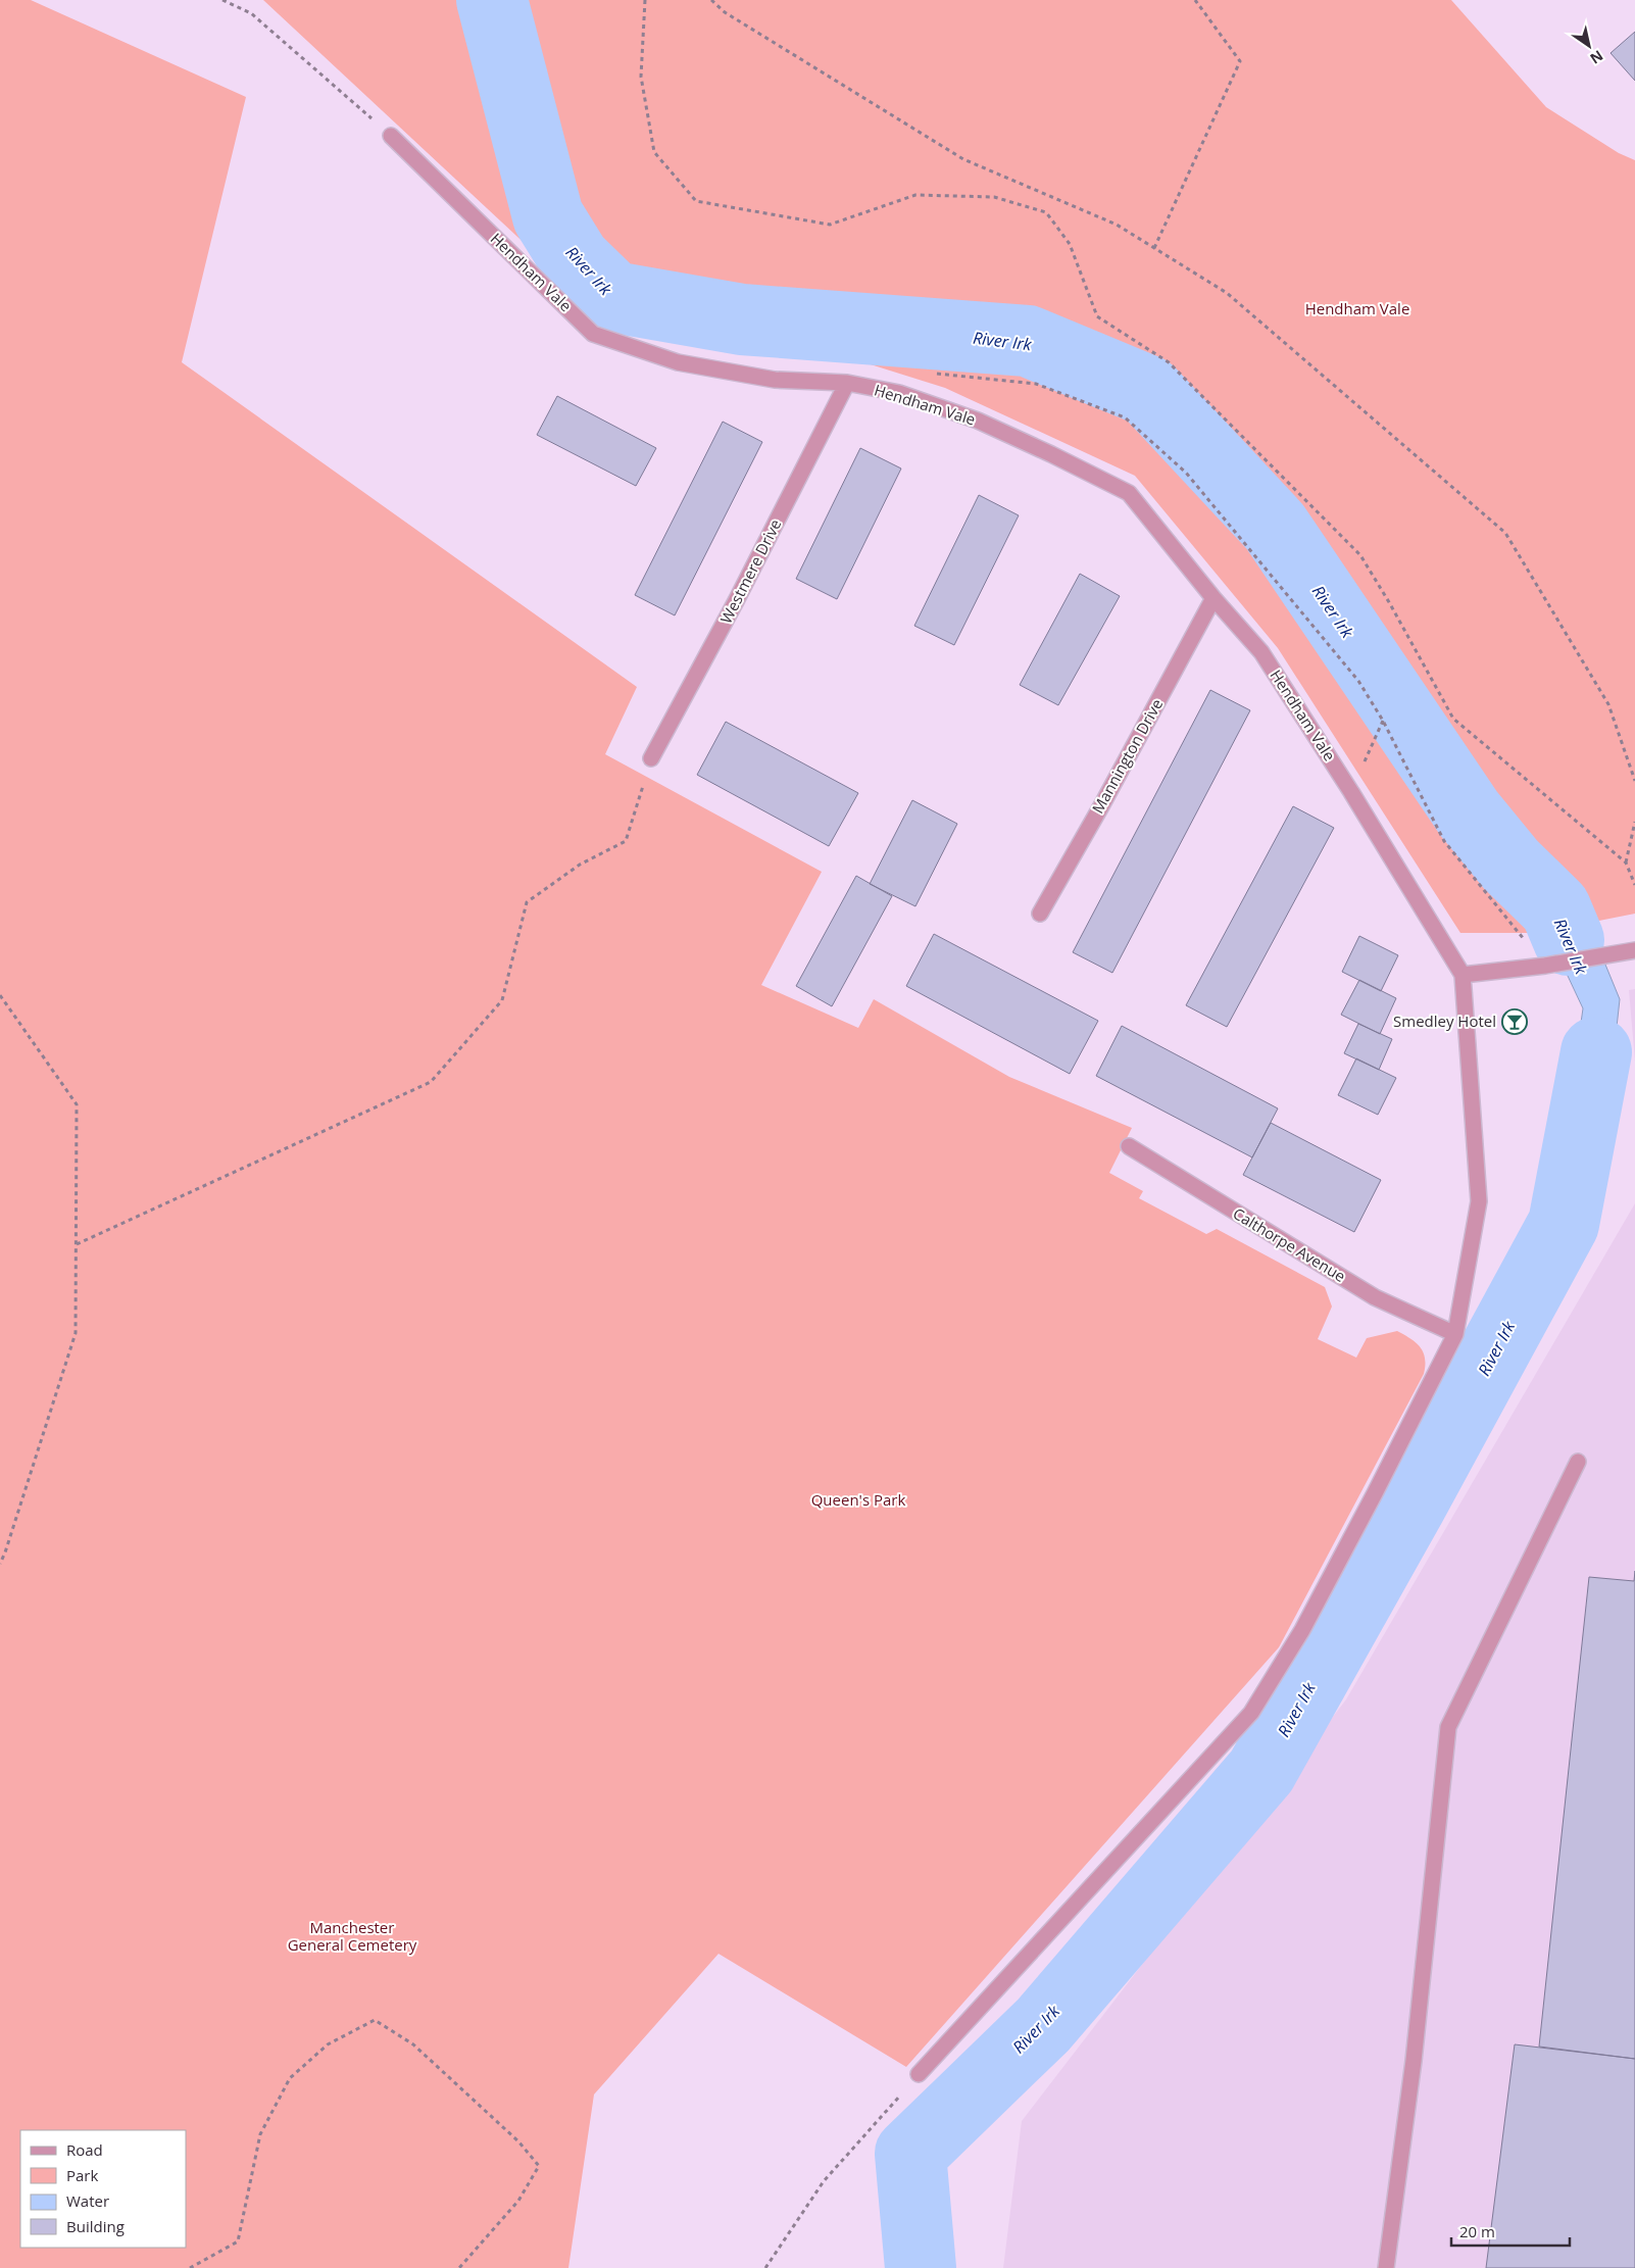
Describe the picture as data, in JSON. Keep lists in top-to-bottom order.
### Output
{
  "streets": {
    "street": [
      "Hendham Vale",
      "Westmere Drive",
      "Mannington Drive",
      "Calthorpe Avenue"
    ]
  },
  "crossings": [
    ["Hendham Vale", "Westmere Drive"],
    ["Hendham Vale", "Mannington Drive"]
  ],
  "water": ["River Irk"],
  "parks": ["Hendham Vale", "Queen's Park", "Manchester General Cemetery"],
  "places": {
    "bar": ["Smedley Hotel"]
  },
  "legend": [
    "Road",
    "Park",
    "Water",
    "Building"
  ],
  "scale_bar": "20 m",
  "north": "bottom right"
}
